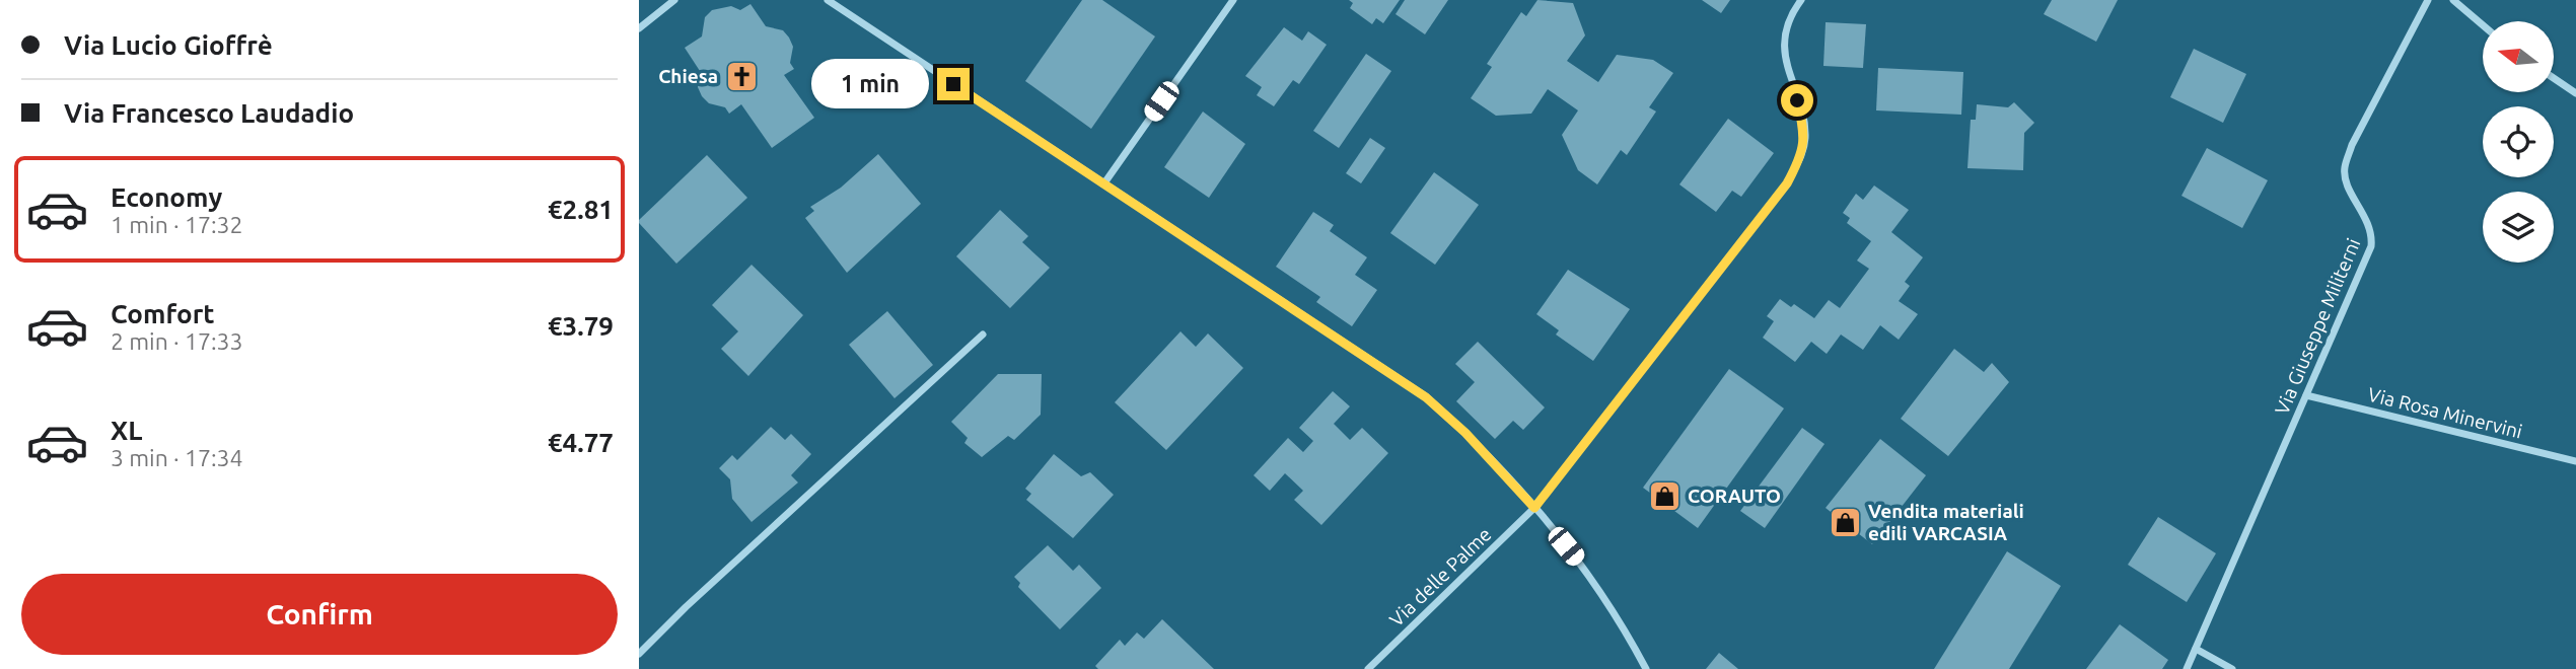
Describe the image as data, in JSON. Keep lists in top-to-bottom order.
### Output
{
  "streets": {
    "street": ["Via Giuseppe Militerni", "Via Rosa Minervini", "Via delle Palme"]
  },
  "crossings": [
    ["Via Giuseppe Militerni", "Via Rosa Minervini"]
  ],
  "places": {
    "church": ["Chiesa"],
    "shop": ["CORAUTO", "Vendita materiali edili VARCASIA"]
  },
  "north": "left",
  "page": {
    "banner": ["Via Lucio Gioffrè", "Via Francesco Laudadio"],
    "bubble": "1 min",
    "list": [
      {
        "name": "Economy",
        "note": "1 min · 17:32",
        "value": "€2.81"
      },
      {
        "name": "Comfort",
        "note": "2 min · 17:33",
        "value": "€3.79"
      },
      {
        "name": "XL",
        "note": "3 min · 17:34",
        "value": "€4.77"
      }
    ],
    "buttons": "Confirm"
  }
}
